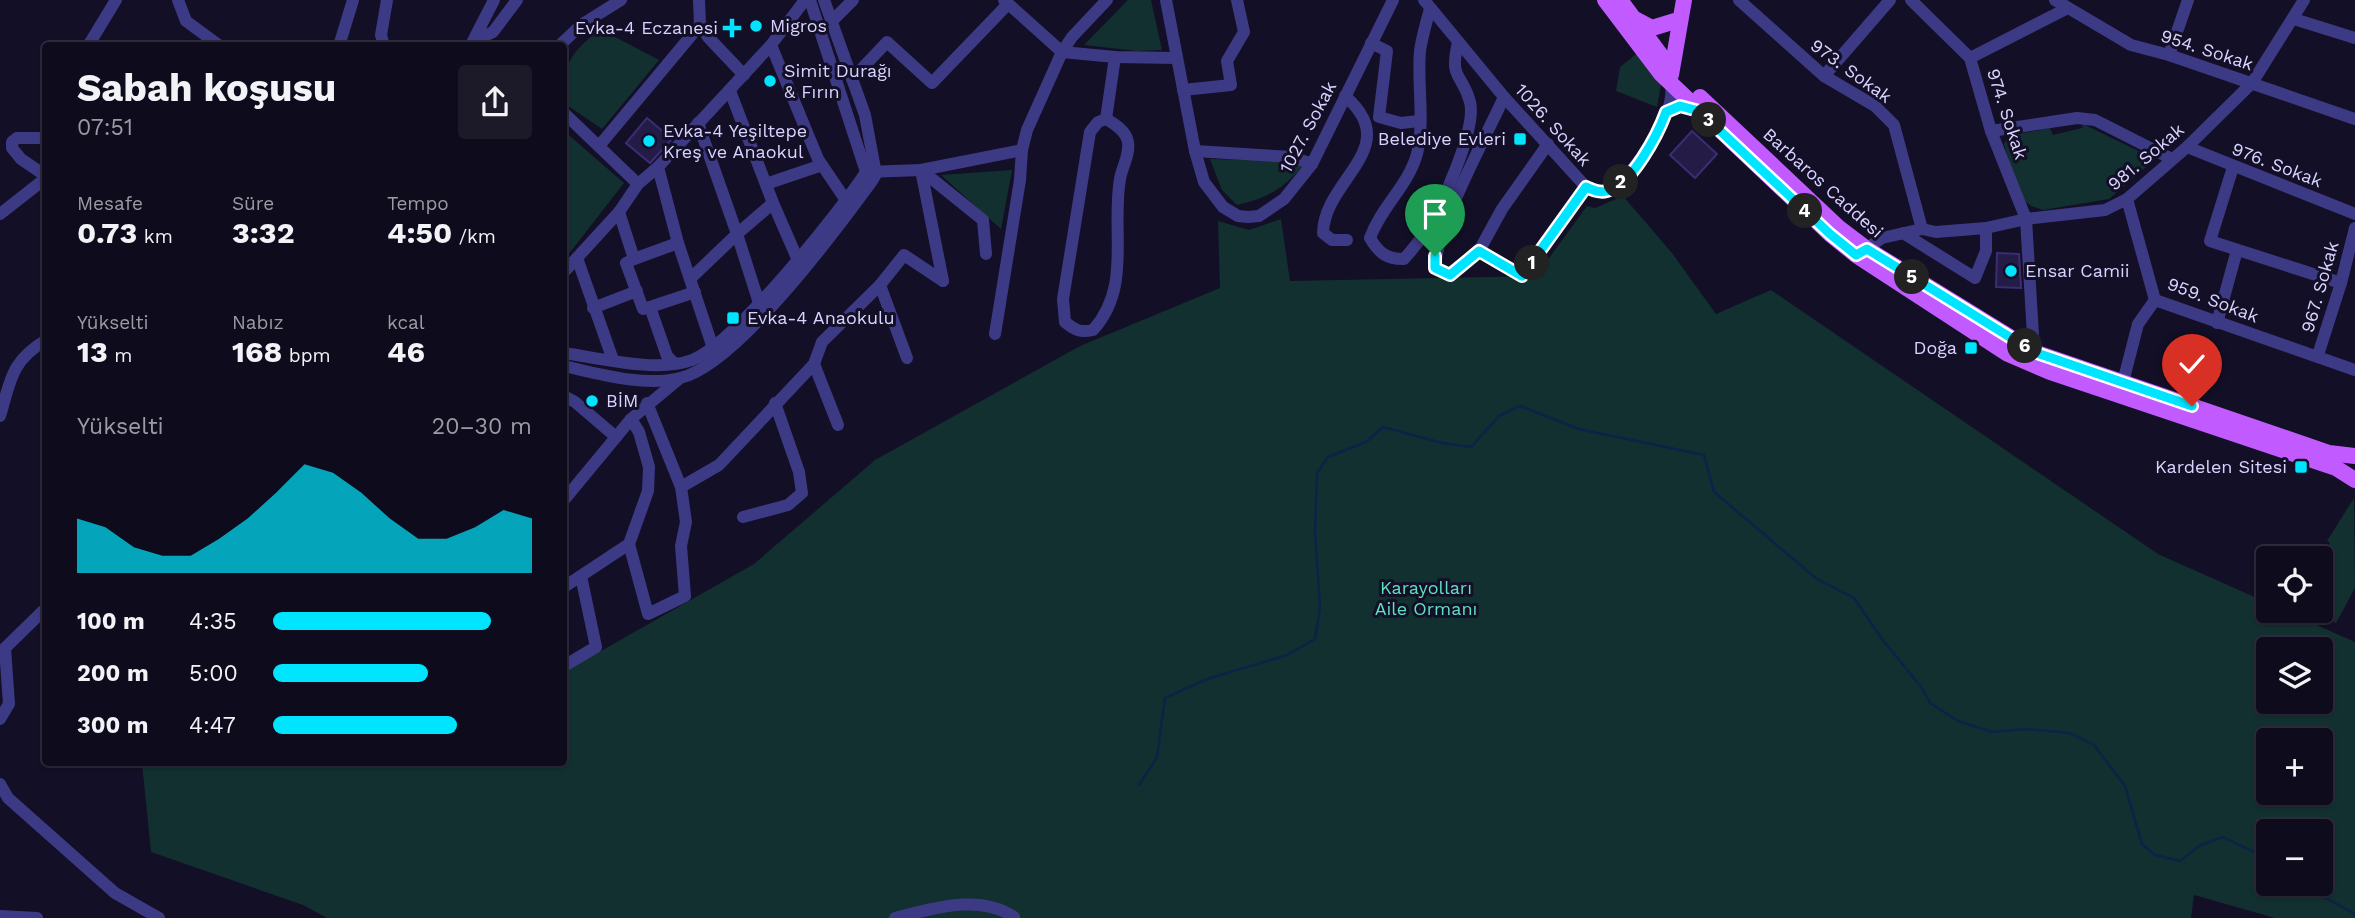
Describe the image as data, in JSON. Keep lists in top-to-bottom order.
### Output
{
  "streets": {
    "main road": ["Barbaros Caddesi"],
    "street": [
      "954. Sokak",
      "973. Sokak",
      "974. Sokak",
      "1026. Sokak",
      "1027. Sokak",
      "981. Sokak",
      "976. Sokak",
      "967. Sokak",
      "959. Sokak"
    ]
  },
  "crossings": [
    ["954. Sokak", "981. Sokak"],
    ["973. Sokak", "981. Sokak"],
    ["974. Sokak", "981. Sokak"],
    ["974. Sokak", "Barbaros Caddesi"],
    ["1026. Sokak", "Barbaros Caddesi"],
    ["981. Sokak", "976. Sokak"],
    ["981. Sokak", "Barbaros Caddesi"],
    ["981. Sokak", "959. Sokak"],
    ["967. Sokak", "959. Sokak"]
  ],
  "parks": ["Karayolları Aile Ormanı"],
  "places": {
    "other": [
      "Migros",
      "Simit Durağı & Fırın",
      "Evka-4 Yeşiltepe Kreş ve Anaokul",
      "Ensar Camii",
      "BİM"
    ],
    "health": ["Evka-4 Eczanesi"],
    "transit": [
      "Belediye Evleri",
      "Evka-4 Anaokulu",
      "Doğa",
      "Kardelen Sitesi"
    ]
  },
  "page": {
    "heading": ["Sabah koşusu", "07:51"],
    "pins": [
      "3",
      "2",
      "4",
      "1",
      "5",
      "6"
    ],
    "stats": [
      ["Mesafe", "0.73 km"],
      ["Süre", "3:32"],
      ["Tempo", "4:50 /km"],
      ["Yükselti", "13 m"],
      ["Nabız", "168 bpm"],
      ["kcal", "46"]
    ],
    "chart": ["Yükselti", "20–30 m"],
    "map_buttons": ["+", "−"],
    "list": [
      {
        "name": "100 m",
        "note": "4:35"
      },
      {
        "name": "200 m",
        "note": "5:00"
      },
      {
        "name": "300 m",
        "note": "4:47"
      }
    ]
  }
}
